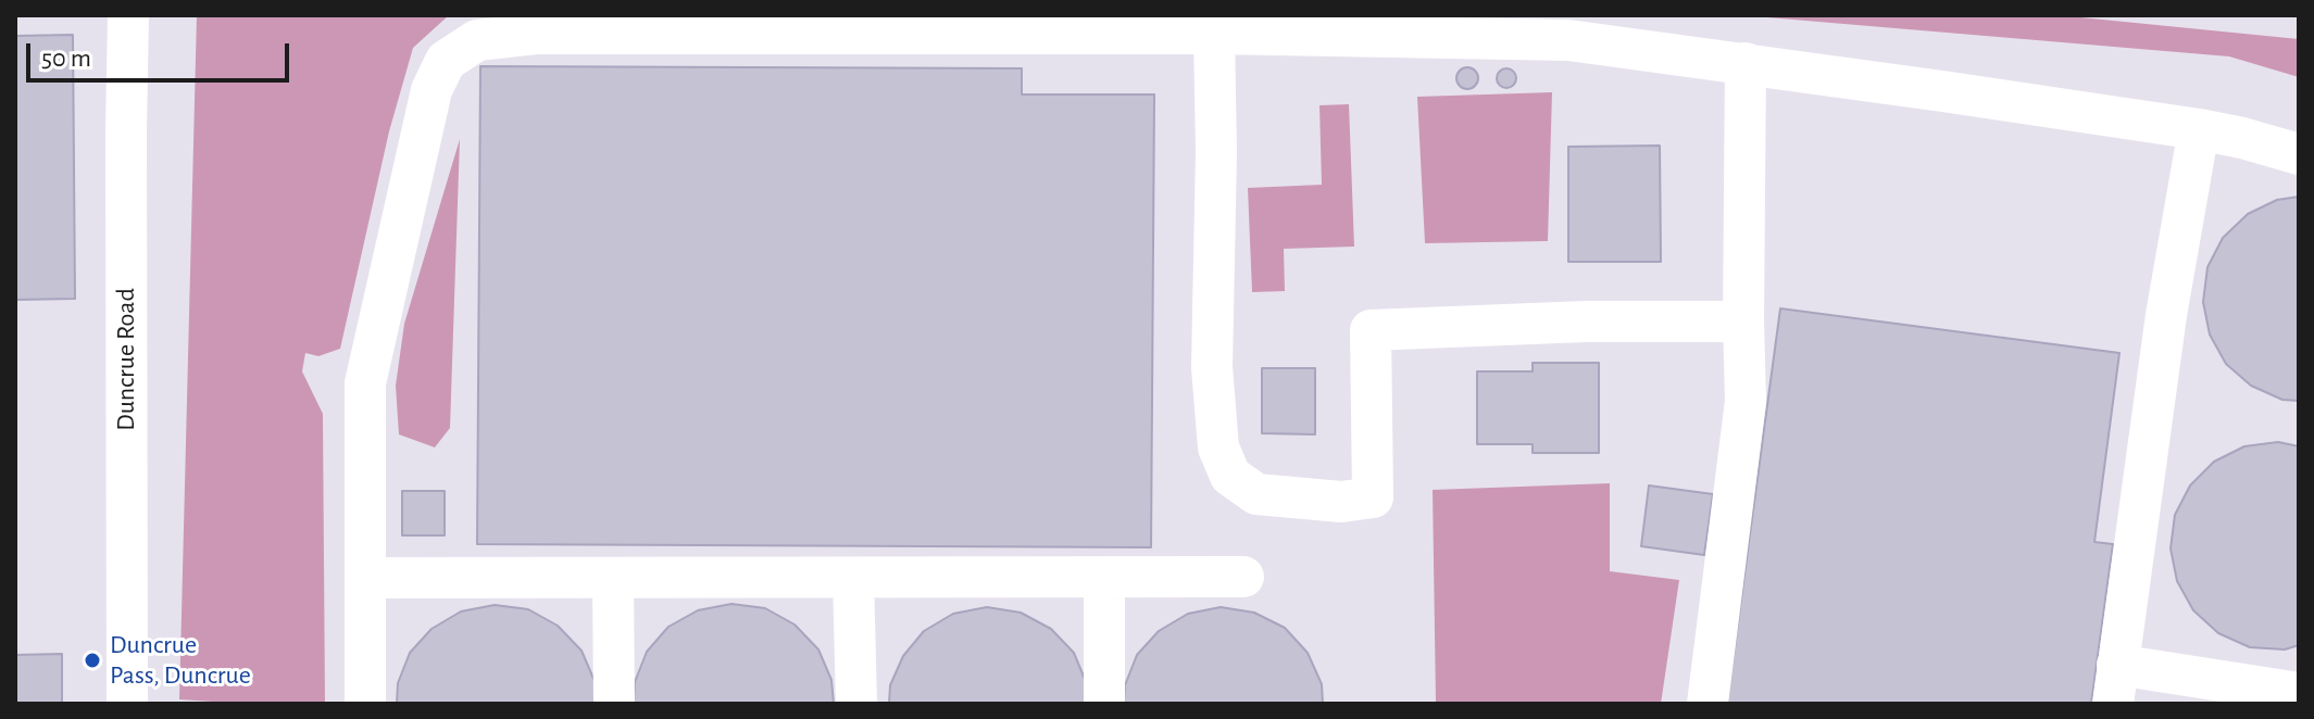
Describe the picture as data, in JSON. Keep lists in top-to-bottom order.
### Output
{
  "streets": {
    "street": ["Duncrue Road"]
  },
  "places": ["Duncrue Pass, Duncrue"],
  "scale_bar": "50 m"
}
